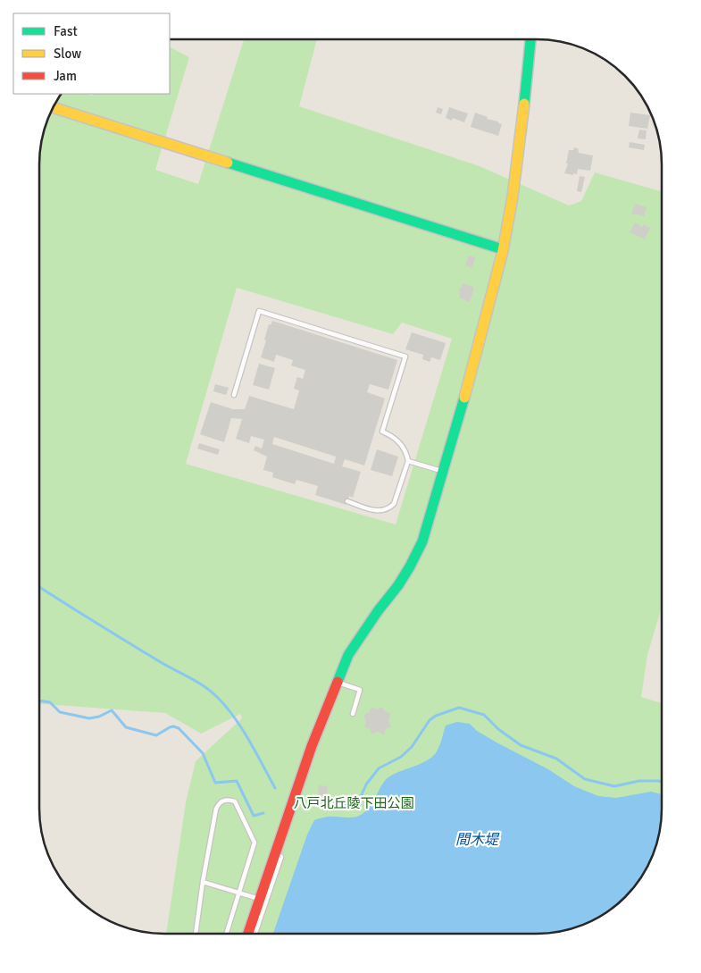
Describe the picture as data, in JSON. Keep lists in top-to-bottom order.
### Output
{
  "water": ["間木堤"],
  "parks": ["八戸北丘陵下田公園"],
  "legend": ["Fast", "Slow", "Jam"]
}
